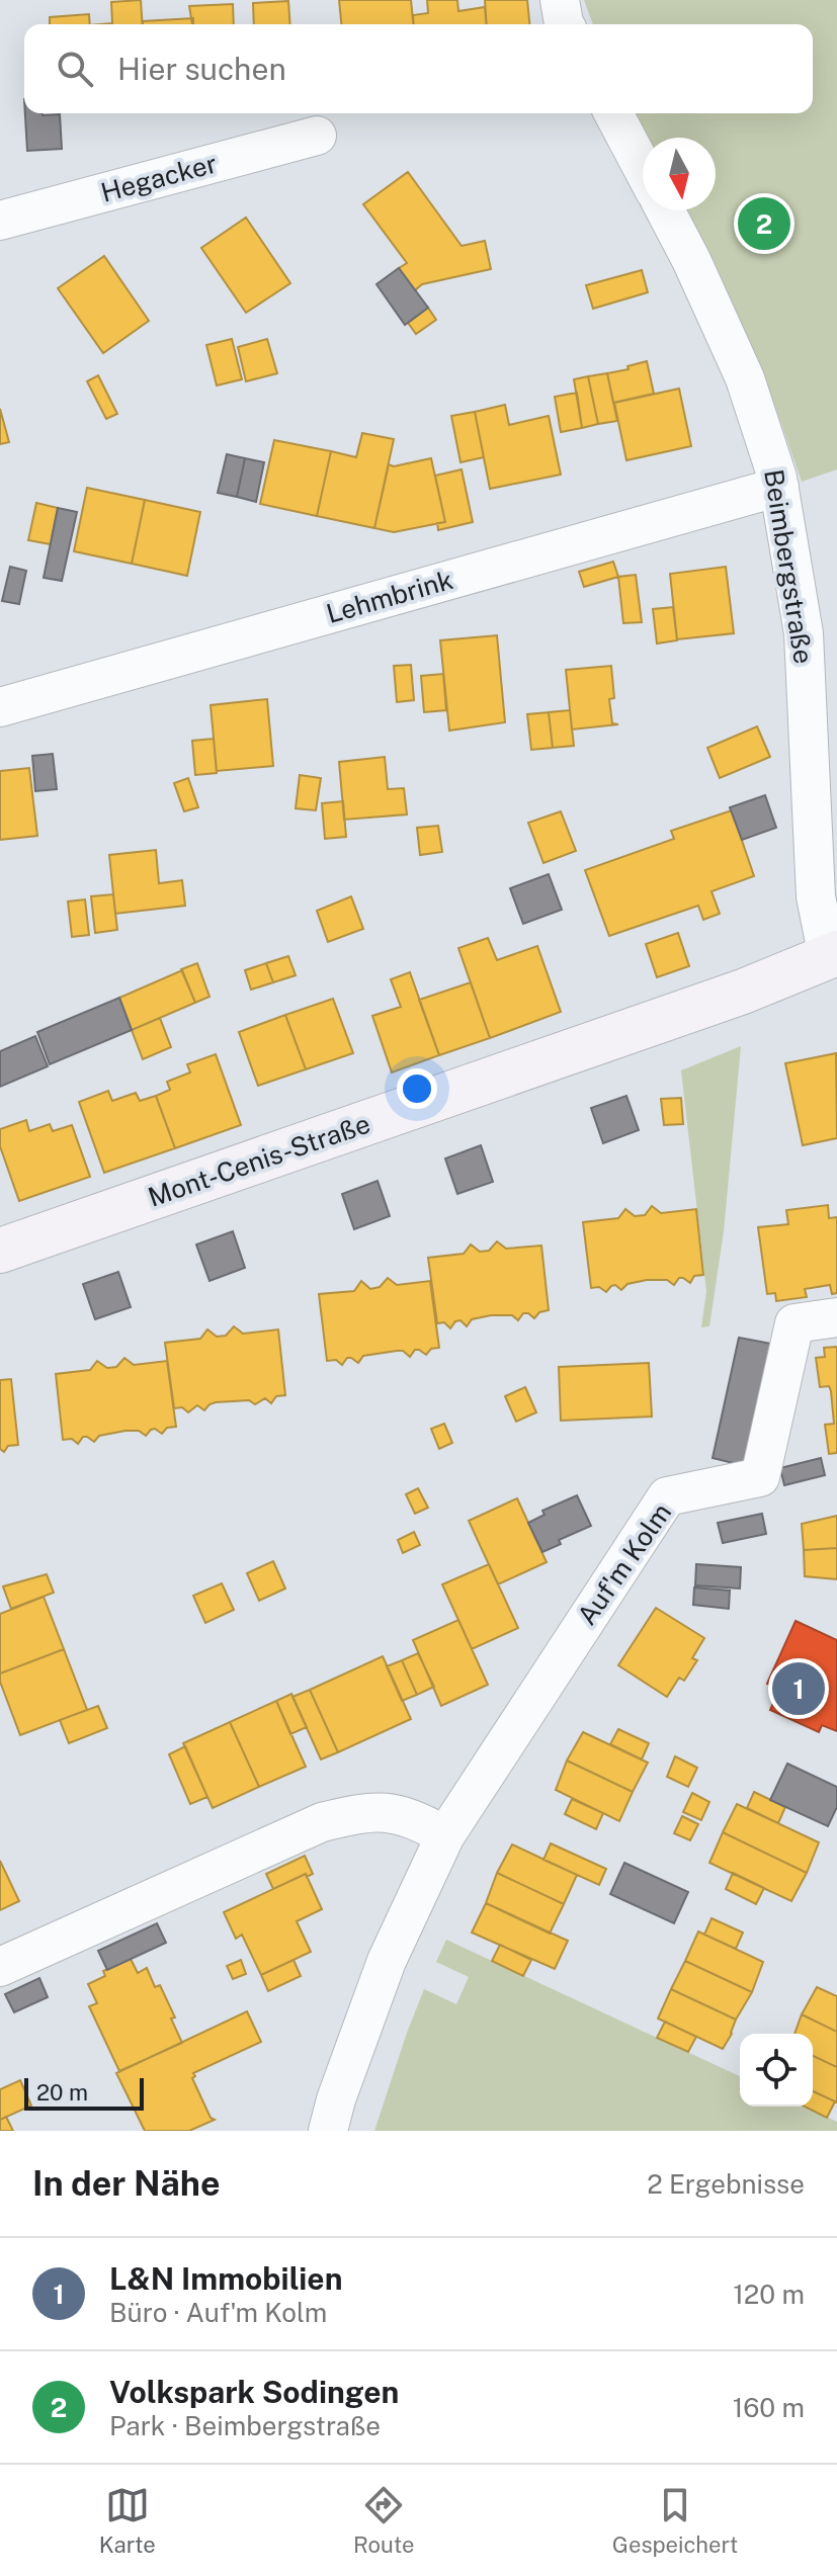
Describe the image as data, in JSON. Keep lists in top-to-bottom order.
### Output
{
  "streets": {
    "main road": ["Mont-Cenis-Straße"],
    "street": [
      "Hegacker",
      "Beimbergstraße",
      "Lehmbrink",
      "Auf'm Kolm"
    ]
  },
  "crossings": [
    ["Beimbergstraße", "Lehmbrink"],
    ["Beimbergstraße", "Mont-Cenis-Straße"]
  ],
  "scale_bar": "20 m",
  "north": "bottom",
  "page": {
    "search": "Hier suchen",
    "pins": ["2", "1"],
    "scale": "20 m",
    "heading": ["In der Nähe", "2 Ergebnisse"],
    "list": [
      {
        "mark": "1",
        "name": "L&N Immobilien",
        "note": "Büro · Auf'm Kolm",
        "value": "120 m"
      },
      {
        "mark": "2",
        "name": "Volkspark Sodingen",
        "note": "Park · Beimbergstraße",
        "value": "160 m"
      }
    ],
    "nav": ["Karte", "Route", "Gespeichert"]
  }
}
